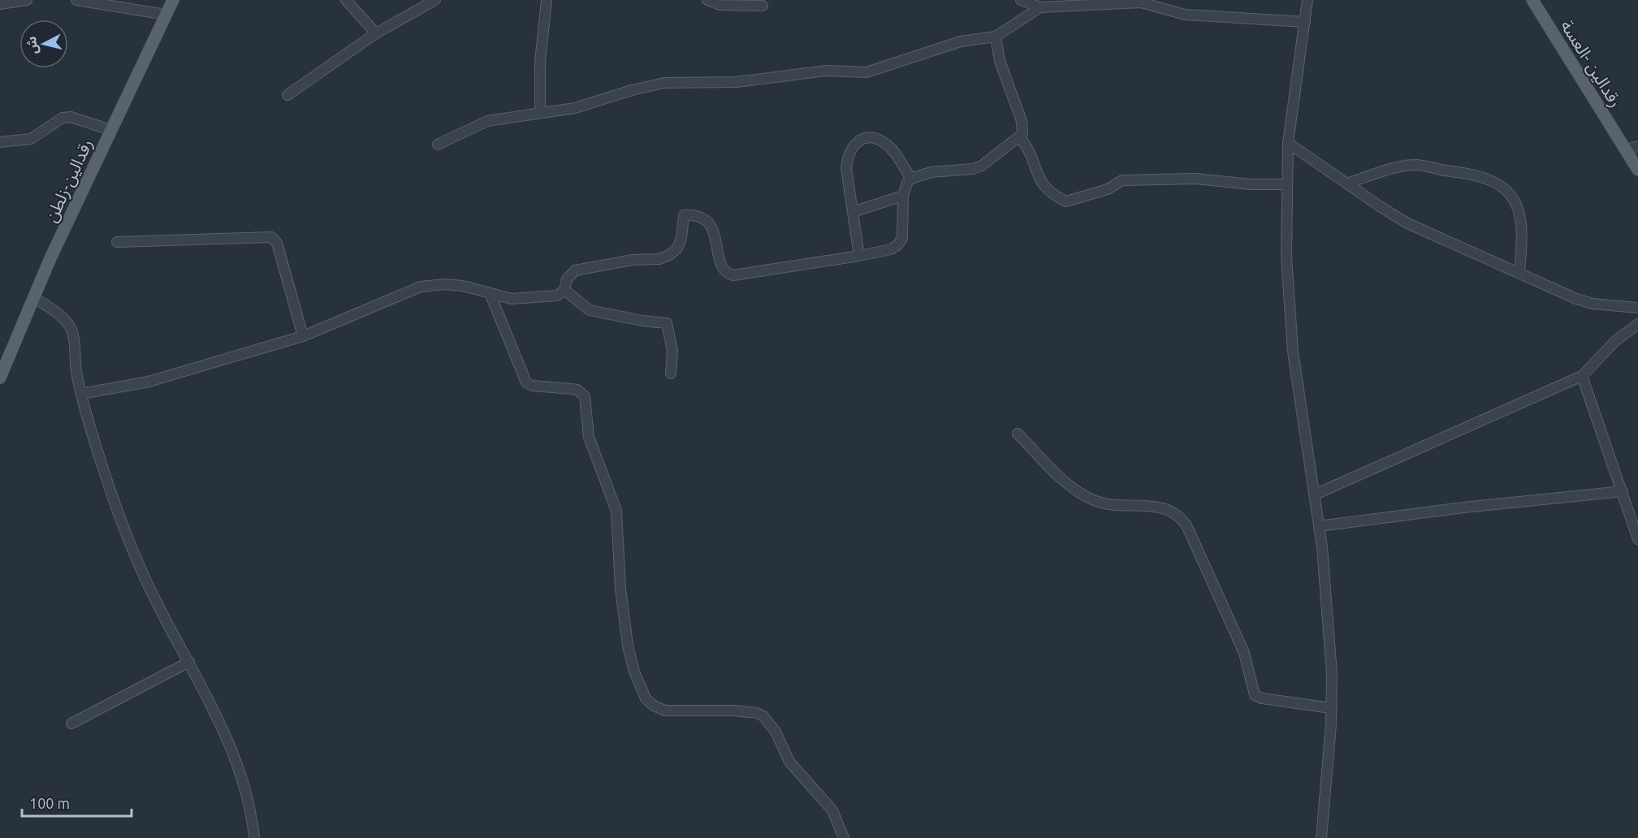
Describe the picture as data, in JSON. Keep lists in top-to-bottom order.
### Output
{
  "streets": {
    "main road": ["رقدالين -العسة", "رقدالين-زلطن"]
  },
  "scale_bar": "100 m",
  "north": "left"
}
